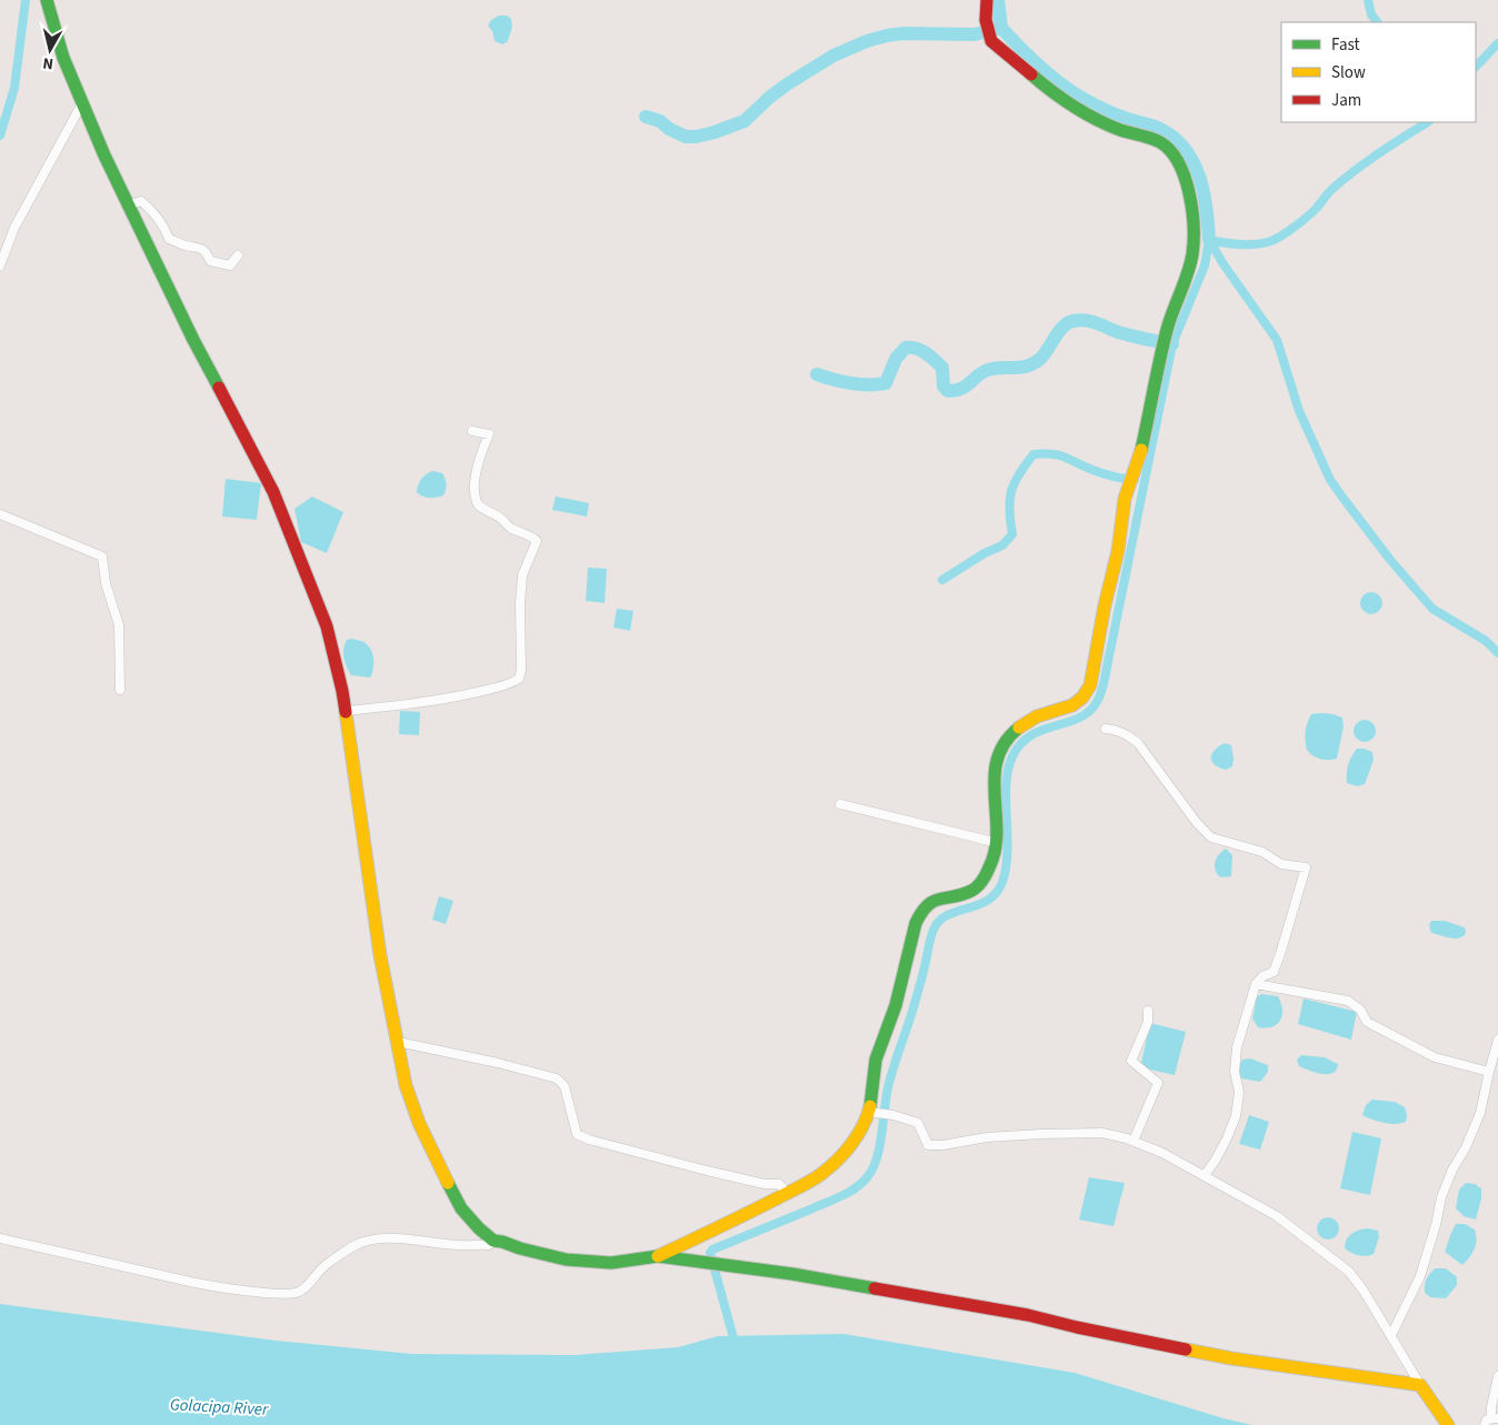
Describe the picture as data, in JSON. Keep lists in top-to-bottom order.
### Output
{
  "water": ["Golacipa River"],
  "legend": ["Fast", "Slow", "Jam"],
  "north": "bottom"
}
